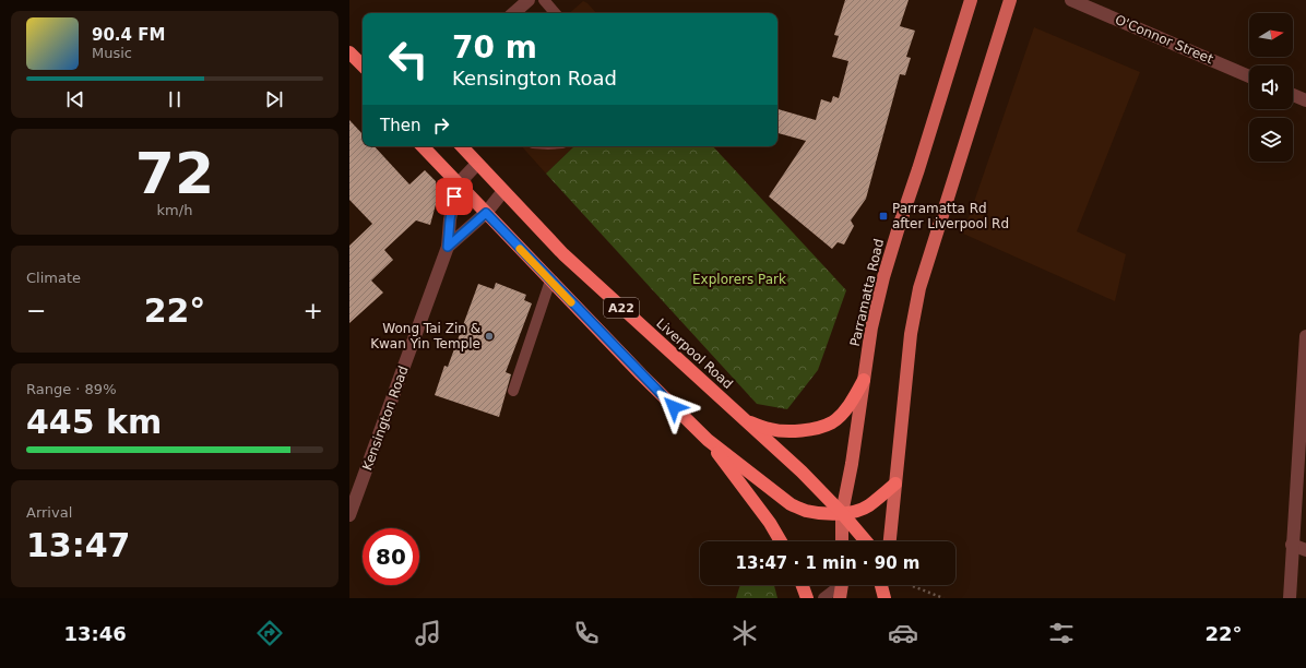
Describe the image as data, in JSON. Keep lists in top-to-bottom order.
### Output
{
  "streets": {
    "highway": ["A22", "Liverpool Road"],
    "main road": ["Parramatta Road"],
    "street": ["O'Connor Street", "Kensington Road"]
  },
  "crossings": [
    ["Parramatta Road", "Liverpool Road"],
    ["A22", "Kensington Road"],
    ["Liverpool Road", "Kensington Road"]
  ],
  "parks": ["Explorers Park"],
  "places": {
    "transit": ["Parramatta Rd after Liverpool Rd"],
    "other": ["Wong Tai Zin & Kwan Yin Temple"]
  },
  "north": "right",
  "page": {
    "turn": ["70 m", "Kensington Road"],
    "song": ["90.4 FM", "Music"],
    "then": "Then",
    "tile": [
      ["72", "km/h"],
      "Climate",
      ["Range · 89%", "445 km"],
      ["Arrival", "13:47"]
    ],
    "heat": ["−", "22°", "+"],
    "limit": "80",
    "trip": "13:47 · 1 min · 90 m",
    "tabs": ["13:46", "22°"]
  }
}
